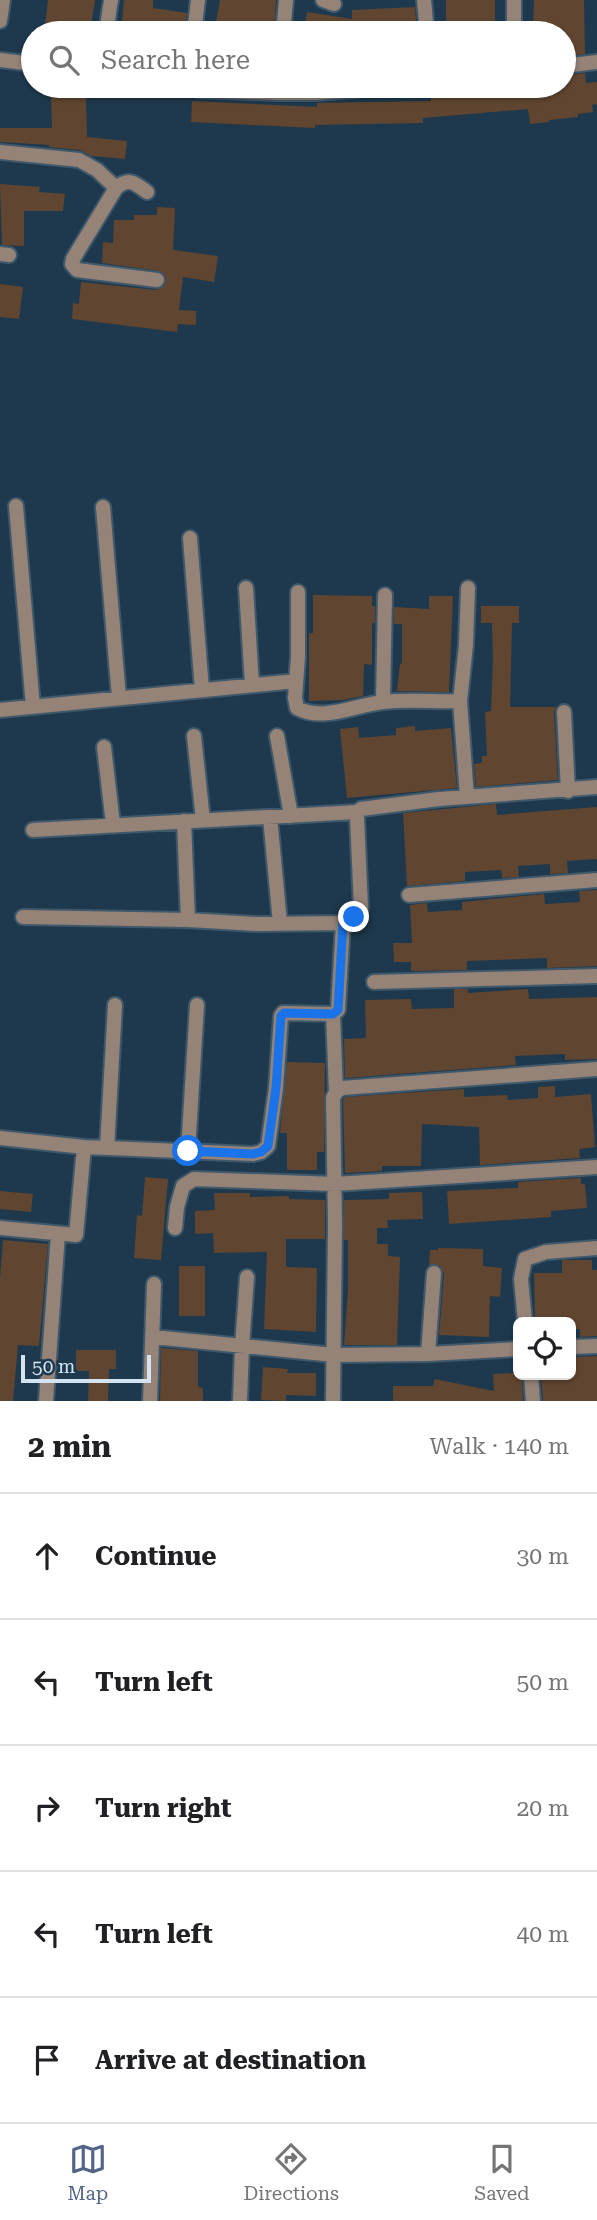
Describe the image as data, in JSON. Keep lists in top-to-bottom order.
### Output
{
  "scale_bar": "50 m",
  "page": {
    "search": "Search here",
    "scale": "50 m",
    "heading": ["2 min", "Walk · 140 m"],
    "list": [
      ["Continue", "30 m"],
      ["Turn left", "50 m"],
      ["Turn right", "20 m"],
      ["Turn left", "40 m"],
      "Arrive at destination"
    ],
    "nav": ["Map", "Directions", "Saved"]
  }
}
